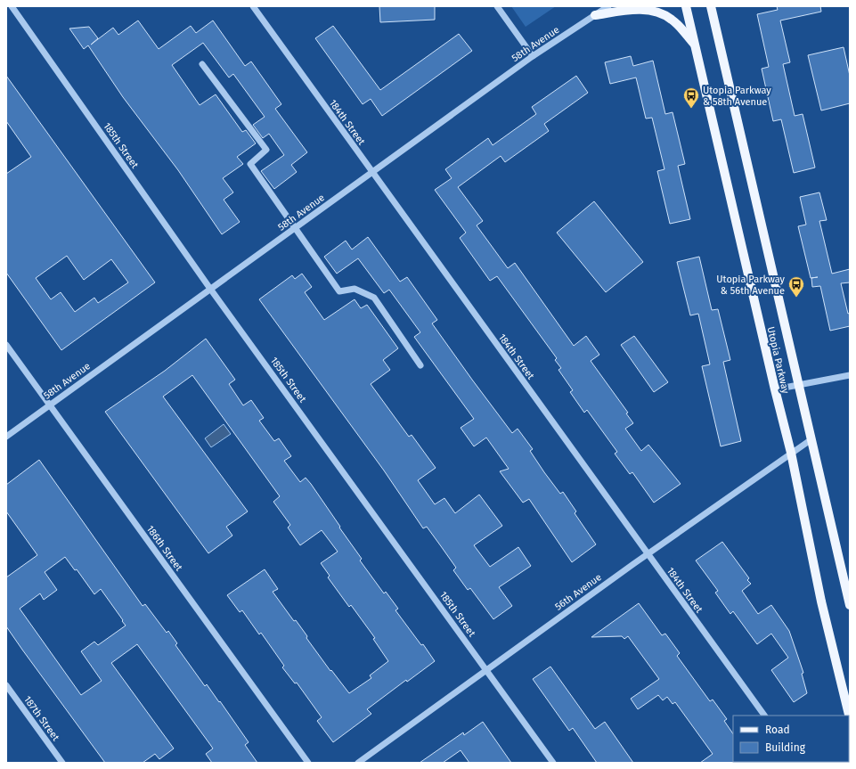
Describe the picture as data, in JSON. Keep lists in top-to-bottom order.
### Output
{
  "streets": {
    "main road": ["Utopia Parkway"],
    "street": [
      "58th Avenue",
      "184th Street",
      "185th Street",
      "186th Street",
      "56th Avenue",
      "187th Street"
    ]
  },
  "crossings": [
    ["58th Avenue", "184th Street"],
    ["58th Avenue", "185th Street"],
    ["58th Avenue", "186th Street"],
    ["184th Street", "56th Avenue"],
    ["185th Street", "56th Avenue"],
    ["Utopia Parkway", "56th Avenue"]
  ],
  "places": {
    "bus stop": ["Utopia Parkway & 58th Avenue", "Utopia Parkway & 56th Avenue"]
  },
  "legend": ["Road", "Building"]
}
